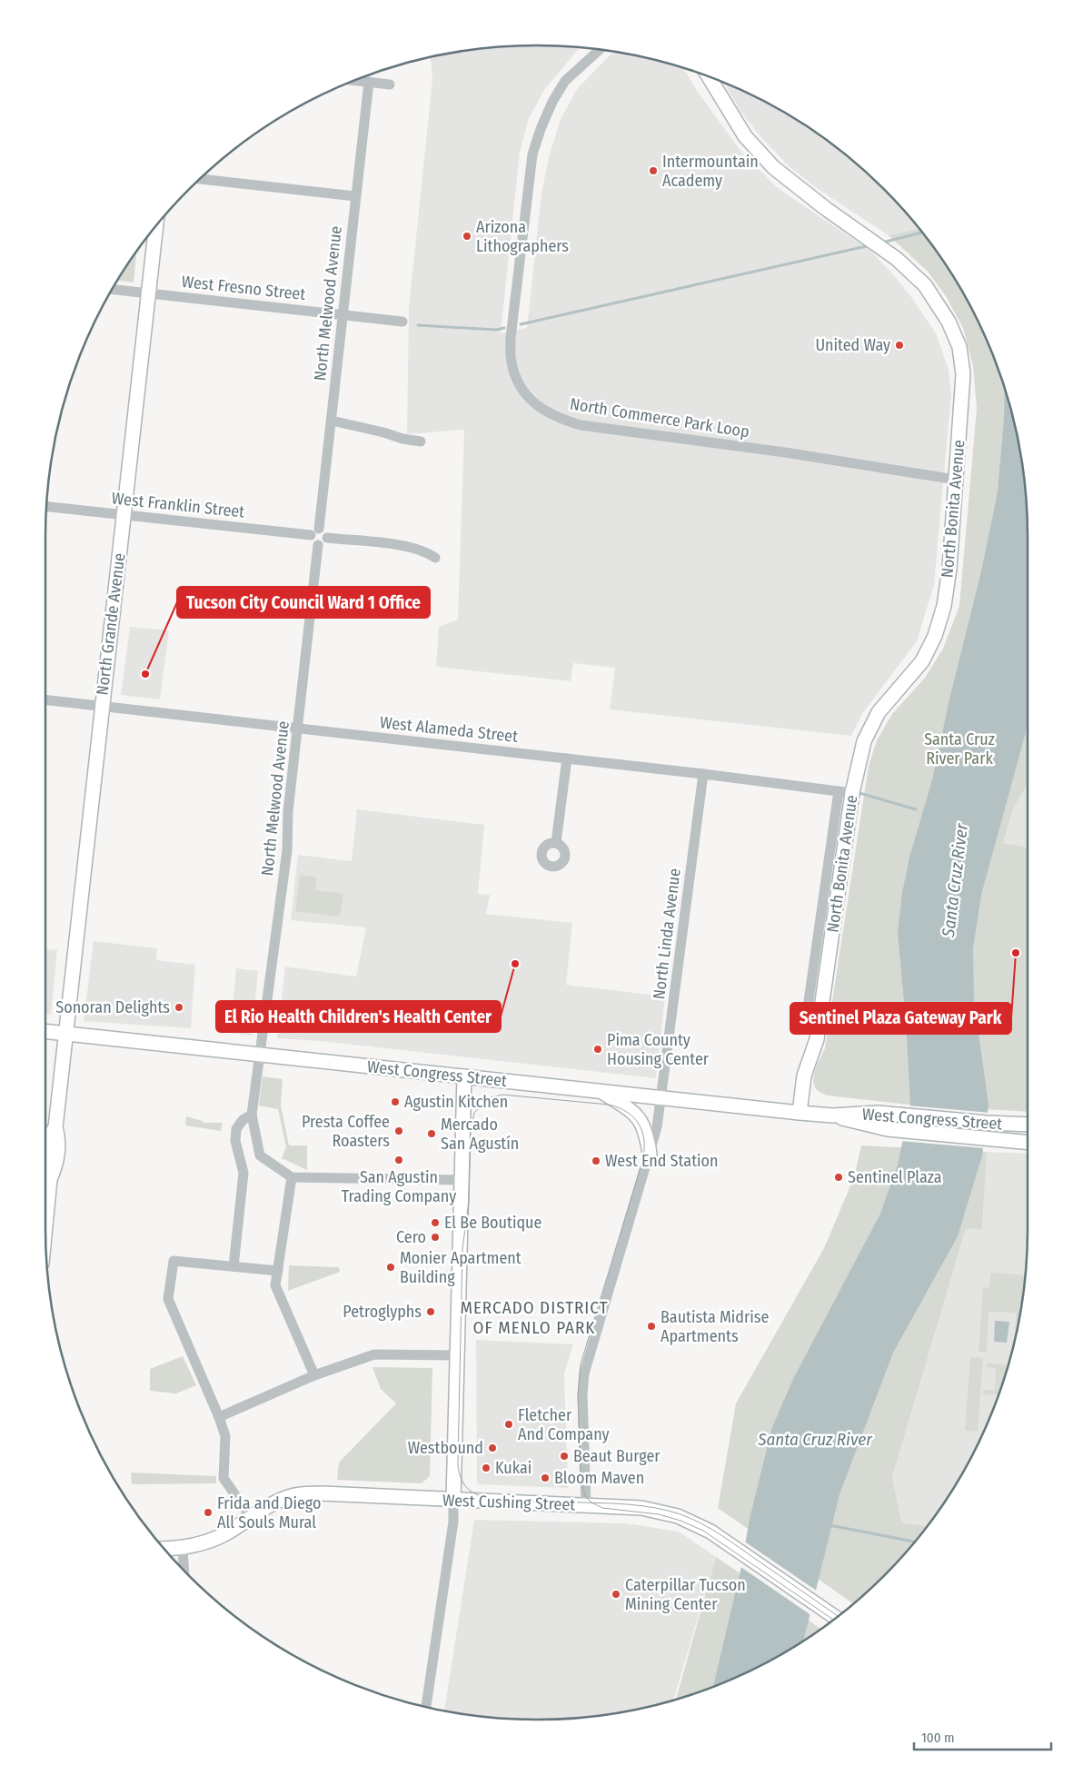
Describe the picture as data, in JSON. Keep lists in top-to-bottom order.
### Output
{
  "streets": {
    "main road": [
      "North Bonita Avenue",
      "North Grande Avenue",
      "West Congress Street",
      "West Cushing Street"
    ],
    "street": [
      "West Fresno Street",
      "North Melwood Avenue",
      "North Commerce Park Loop",
      "West Franklin Street",
      "West Alameda Street",
      "North Linda Avenue"
    ]
  },
  "crossings": [
    ["West Fresno Street", "North Melwood Avenue"],
    ["West Fresno Street", "North Grande Avenue"],
    ["North Melwood Avenue", "West Franklin Street"],
    ["North Melwood Avenue", "West Alameda Street"],
    ["North Melwood Avenue", "West Congress Street"],
    ["North Commerce Park Loop", "North Bonita Avenue"],
    ["West Franklin Street", "North Grande Avenue"],
    ["North Bonita Avenue", "West Alameda Street"],
    ["North Bonita Avenue", "West Congress Street"],
    ["North Grande Avenue", "West Alameda Street"],
    ["North Grande Avenue", "West Congress Street"],
    ["West Alameda Street", "North Linda Avenue"],
    ["North Linda Avenue", "West Congress Street"],
    ["North Linda Avenue", "West Cushing Street"]
  ],
  "districts": ["MERCADO DISTRICT OF MENLO PARK"],
  "water": ["Santa Cruz River"],
  "parks": ["Santa Cruz River Park"],
  "places": [
    "Intermountain Academy",
    "Arizona Lithographers",
    "United Way",
    "Tucson City Council Ward 1 Office",
    "Sentinel Plaza Gateway Park",
    "El Rio Health Children's Health Center",
    "Sonoran Delights",
    "Pima County Housing Center",
    "Agustin Kitchen",
    "Presta Coffee Roasters",
    "Mercado San Agustín",
    "San Agustin Trading Company",
    "West End Station",
    "Sentinel Plaza",
    "El Be Boutique",
    "Cero",
    "Monier Apartment Building",
    "Petroglyphs",
    "Bautista Midrise Apartments",
    "Fletcher And Company",
    "Westbound",
    "Beaut Burger",
    "Kukai",
    "Bloom Maven",
    "Frida and Diego All Souls Mural",
    "Caterpillar Tucson Mining Center"
  ],
  "scale_bar": "100 m"
}
